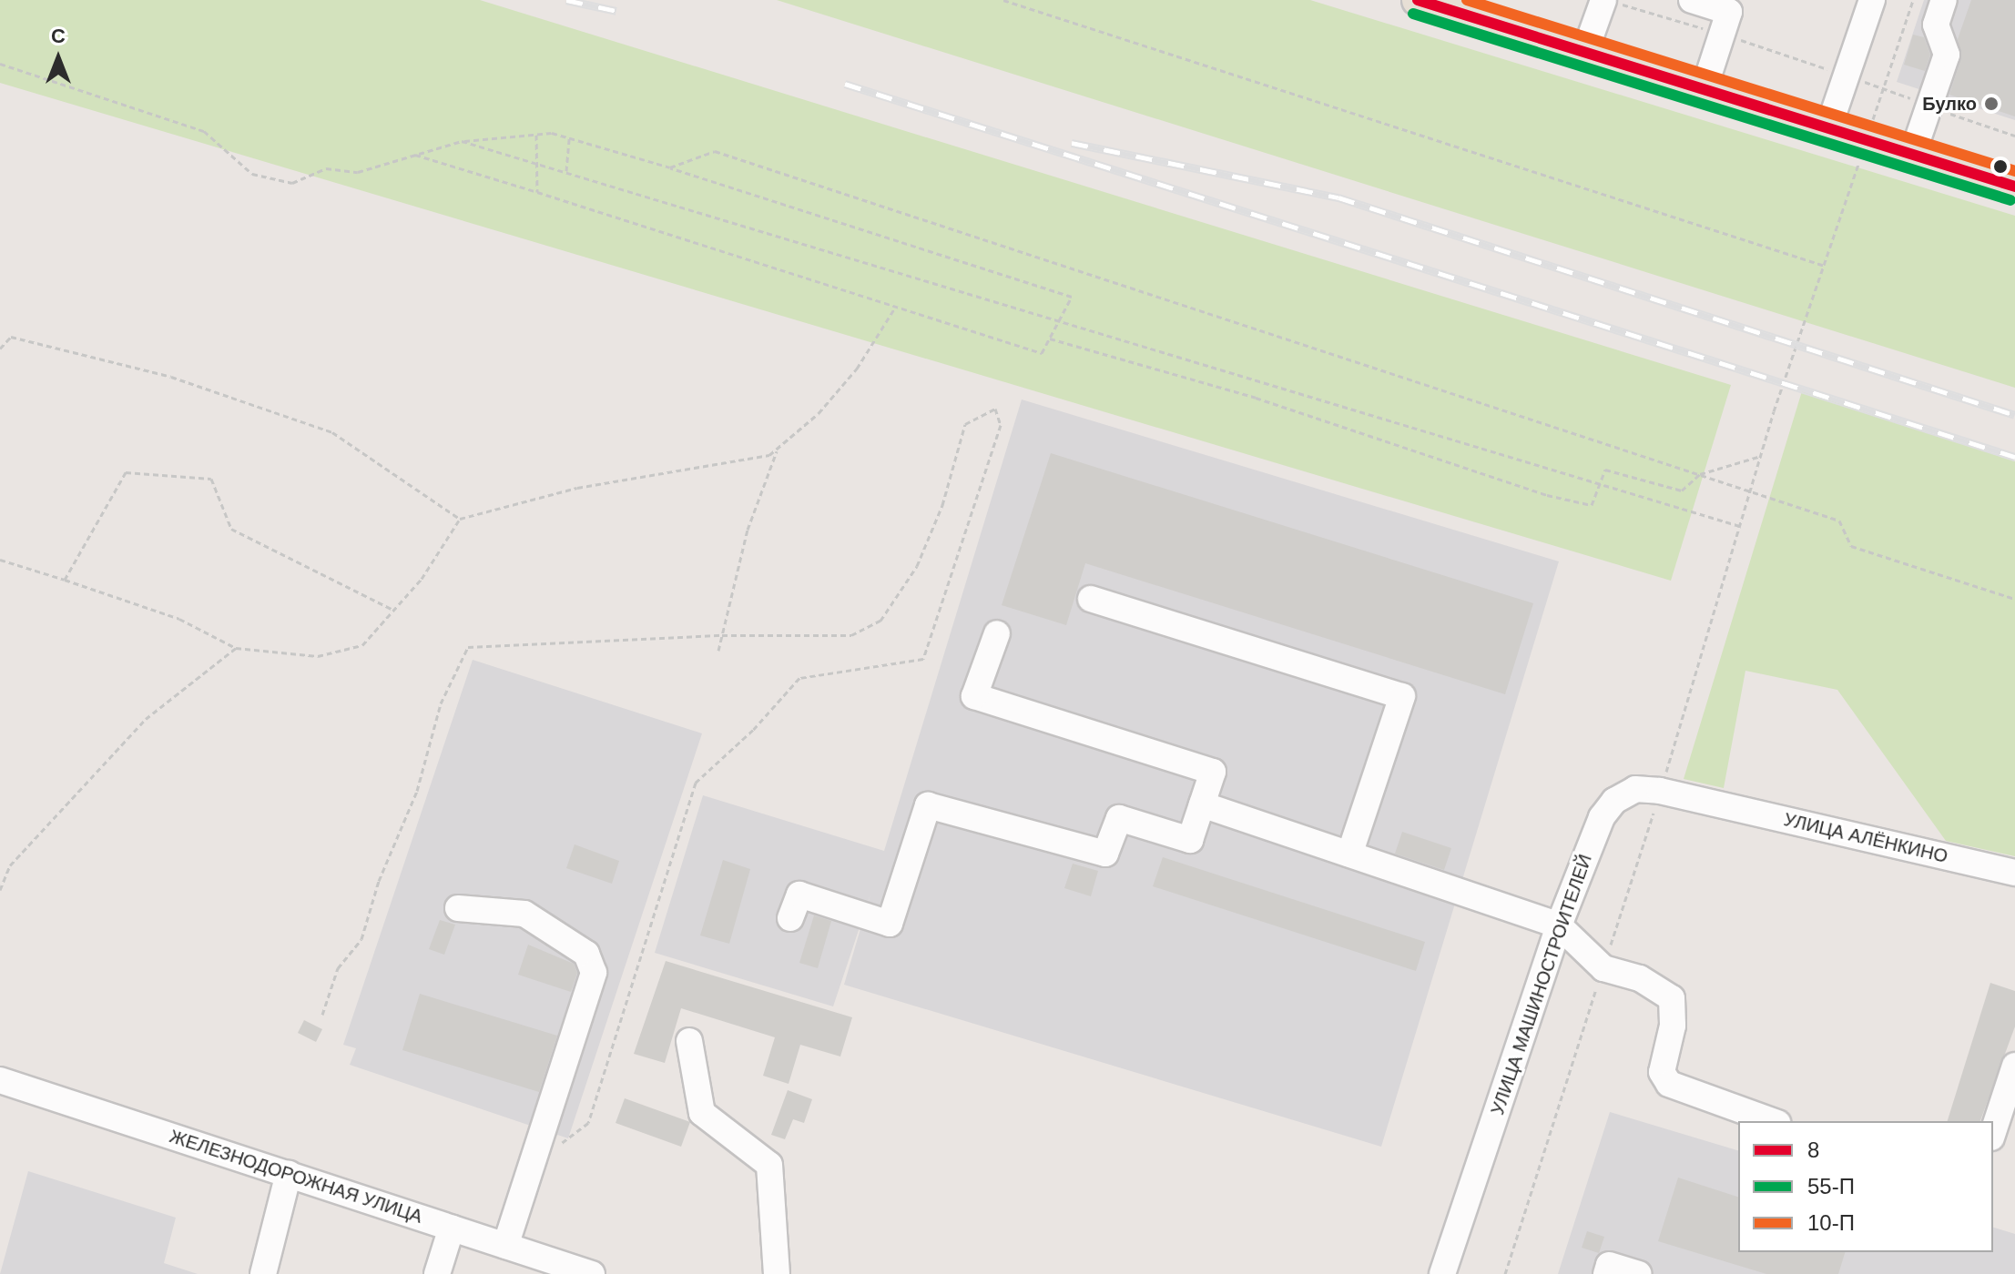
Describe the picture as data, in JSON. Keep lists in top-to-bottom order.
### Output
{
  "streets": {
    "street": ["УЛИЦА АЛЁНКИНО", "УЛИЦА МАШИНОСТРОИТЕЛЕЙ", "ЖЕЛЕЗНОДОРОЖНАЯ УЛИЦА"]
  },
  "crossings": [
    ["УЛИЦА АЛЁНКИНО", "УЛИЦА МАШИНОСТРОИТЕЛЕЙ"]
  ],
  "places": ["Булко"],
  "lines": ["transit line 8", "transit line 10-П", "transit line 55-П"],
  "legend": ["8", "55-П", "10-П"],
  "north": "top"
}
